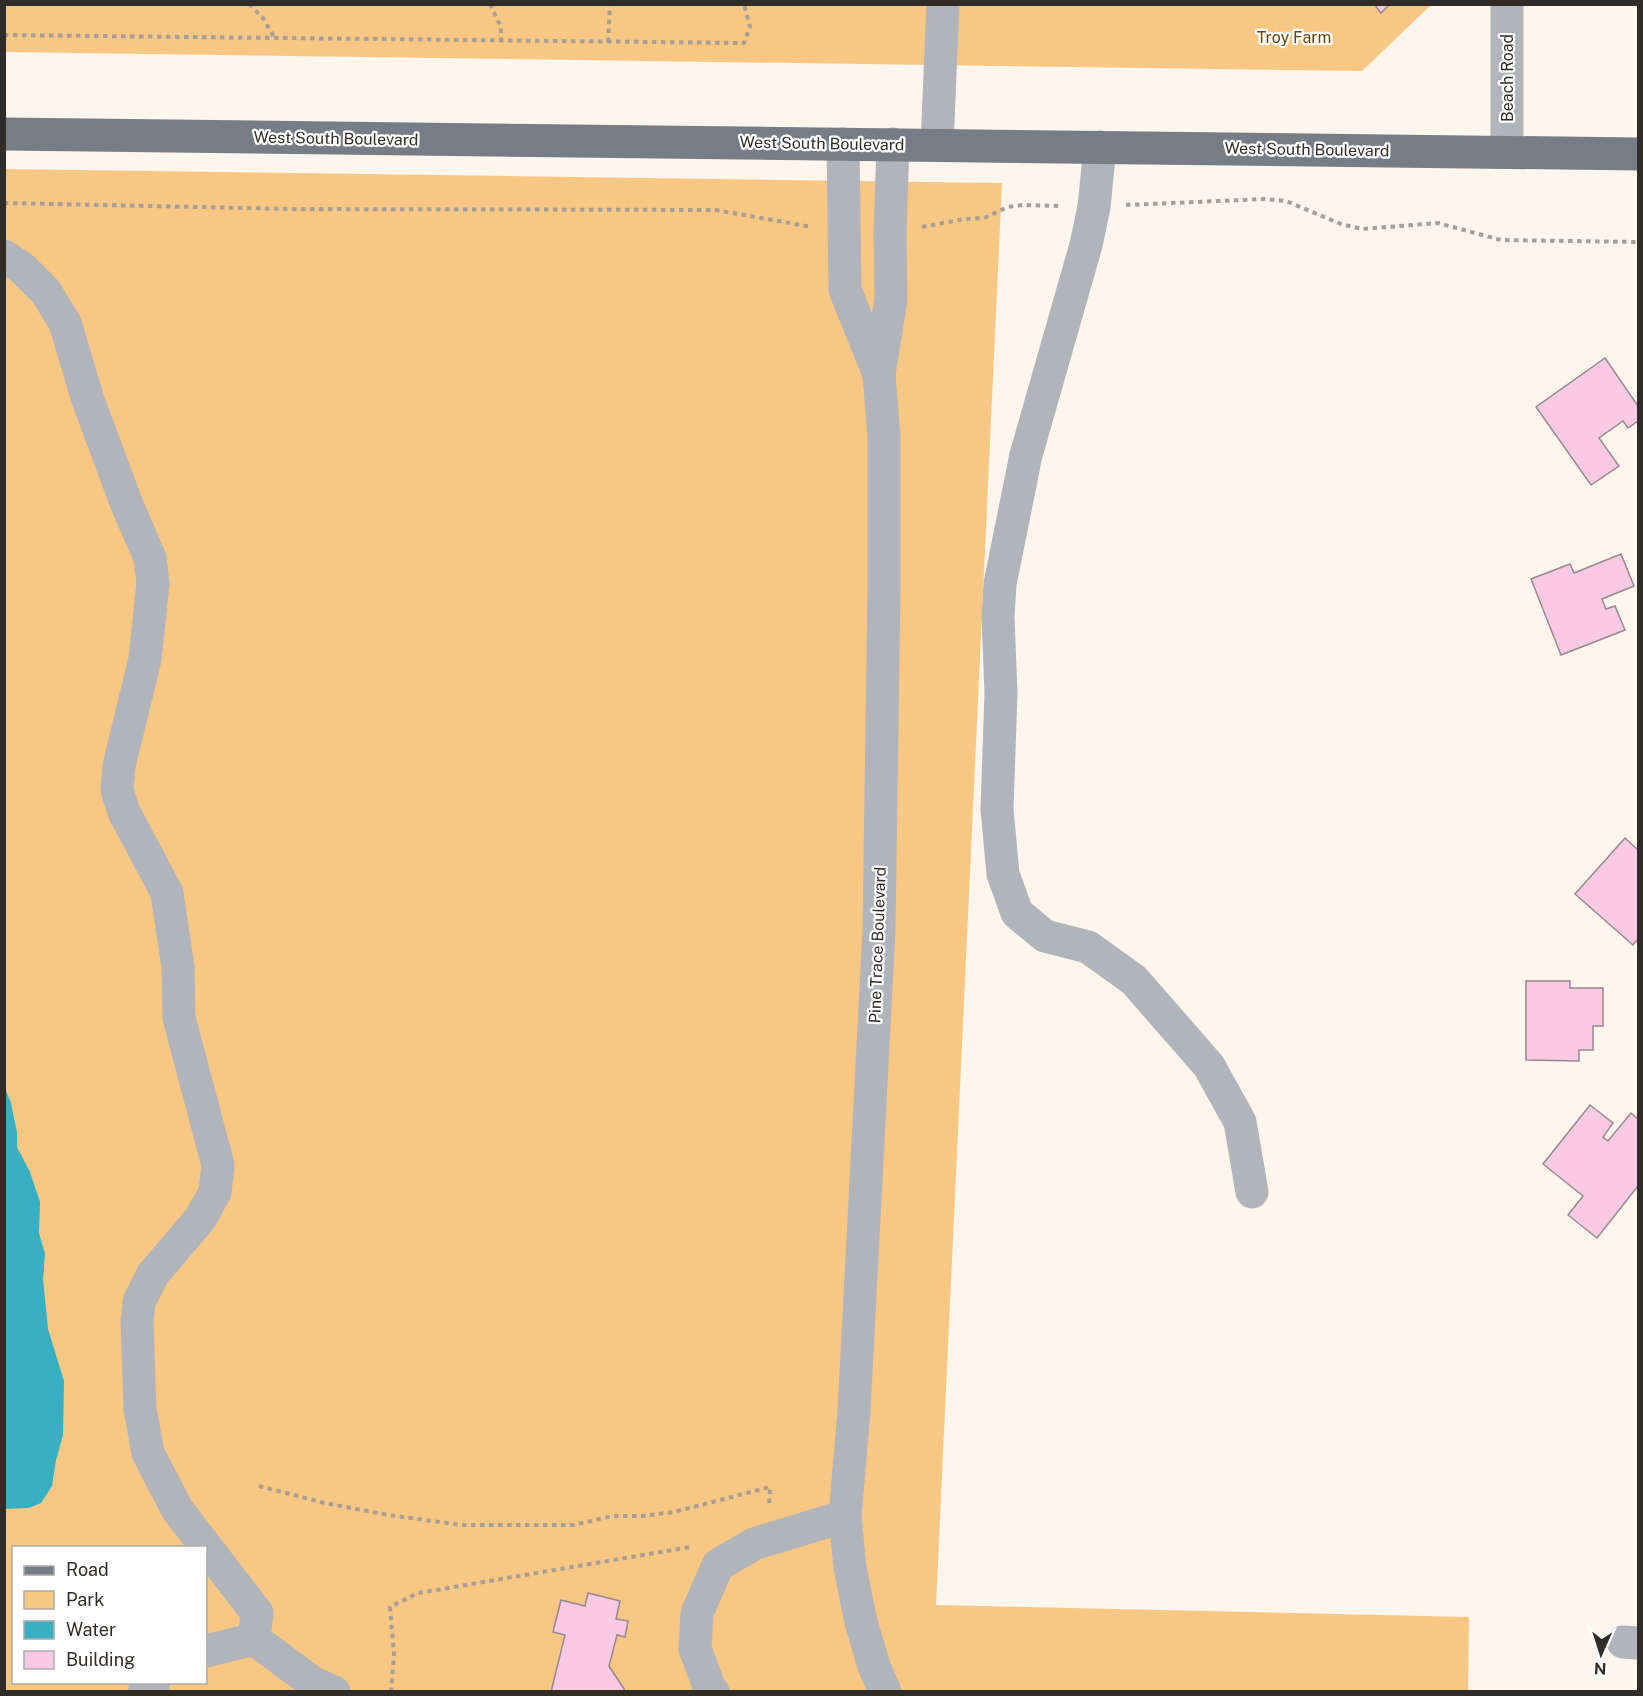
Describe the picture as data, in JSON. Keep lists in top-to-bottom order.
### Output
{
  "streets": {
    "main road": ["West South Boulevard"],
    "street": ["Beach Road", "Pine Trace Boulevard"]
  },
  "crossings": [
    ["Beach Road", "West South Boulevard"],
    ["West South Boulevard", "Pine Trace Boulevard"]
  ],
  "parks": ["Troy Farm"],
  "legend": [
    "Road",
    "Park",
    "Water",
    "Building"
  ],
  "north": "bottom"
}
